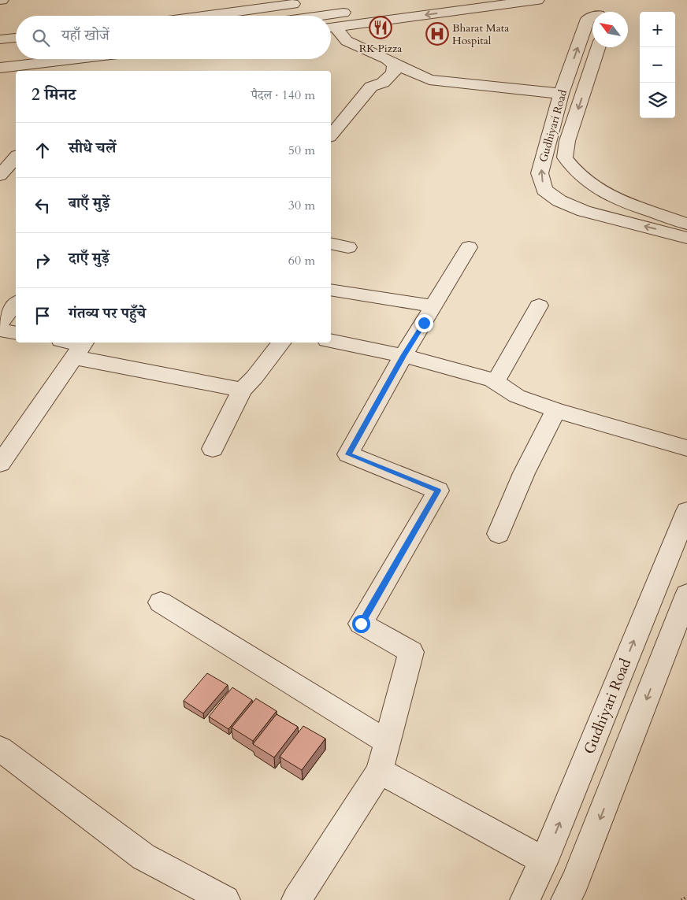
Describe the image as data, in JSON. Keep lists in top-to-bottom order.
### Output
{
  "streets": {
    "street": ["Gudhiyari Road"]
  },
  "places": {
    "restaurant": ["RK Pizza"],
    "hospital": ["Bharat Mata Hospital"]
  },
  "north": "top left",
  "page": {
    "map_buttons": ["+", "−"],
    "search": "यहाँ खोजें",
    "heading": ["2 मिनट", "पैदल · 140 m"],
    "list": [
      ["सीधे चलें", "50 m"],
      ["बाएँ मुड़ें", "30 m"],
      ["दाएँ मुड़ें", "60 m"],
      "गंतव्य पर पहुँचे"
    ]
  }
}
